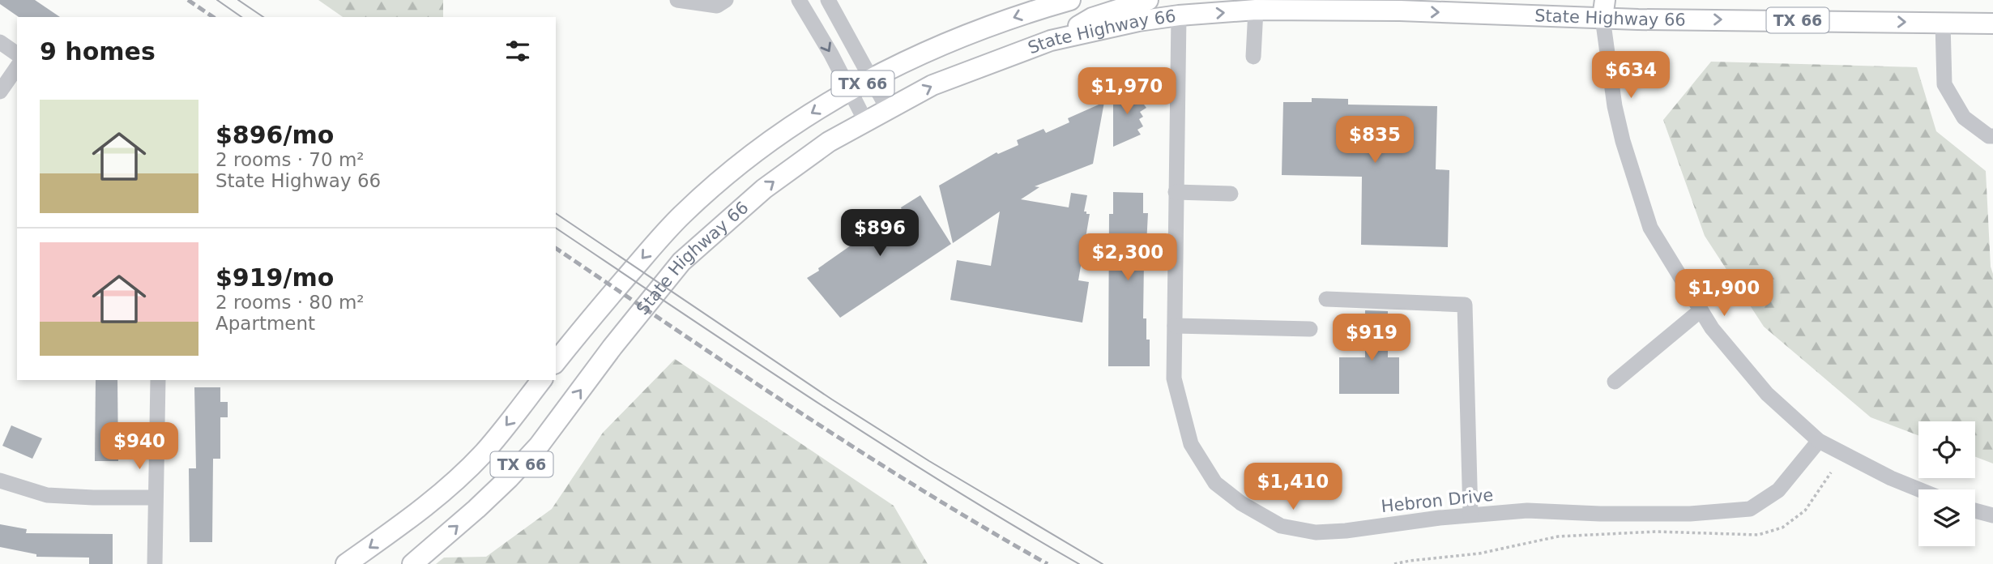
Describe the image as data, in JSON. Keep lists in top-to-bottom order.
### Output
{
  "streets": {
    "main road": ["State Highway 66", "TX 66"],
    "street": ["Hebron Drive"]
  },
  "crossings": [
    ["State Highway 66", "Hebron Drive"]
  ],
  "page": {
    "heading": "9 homes",
    "price": [
      "$634",
      "$1,970",
      "$835",
      "$896",
      "$2,300",
      "$1,900",
      "$919",
      "$940",
      "$1,410"
    ],
    "list": [
      {
        "name": "$896/mo",
        "note": "2 rooms · 70 m² · State Highway 66"
      },
      {
        "name": "$919/mo",
        "note": "2 rooms · 80 m² · Apartment"
      }
    ]
  }
}
